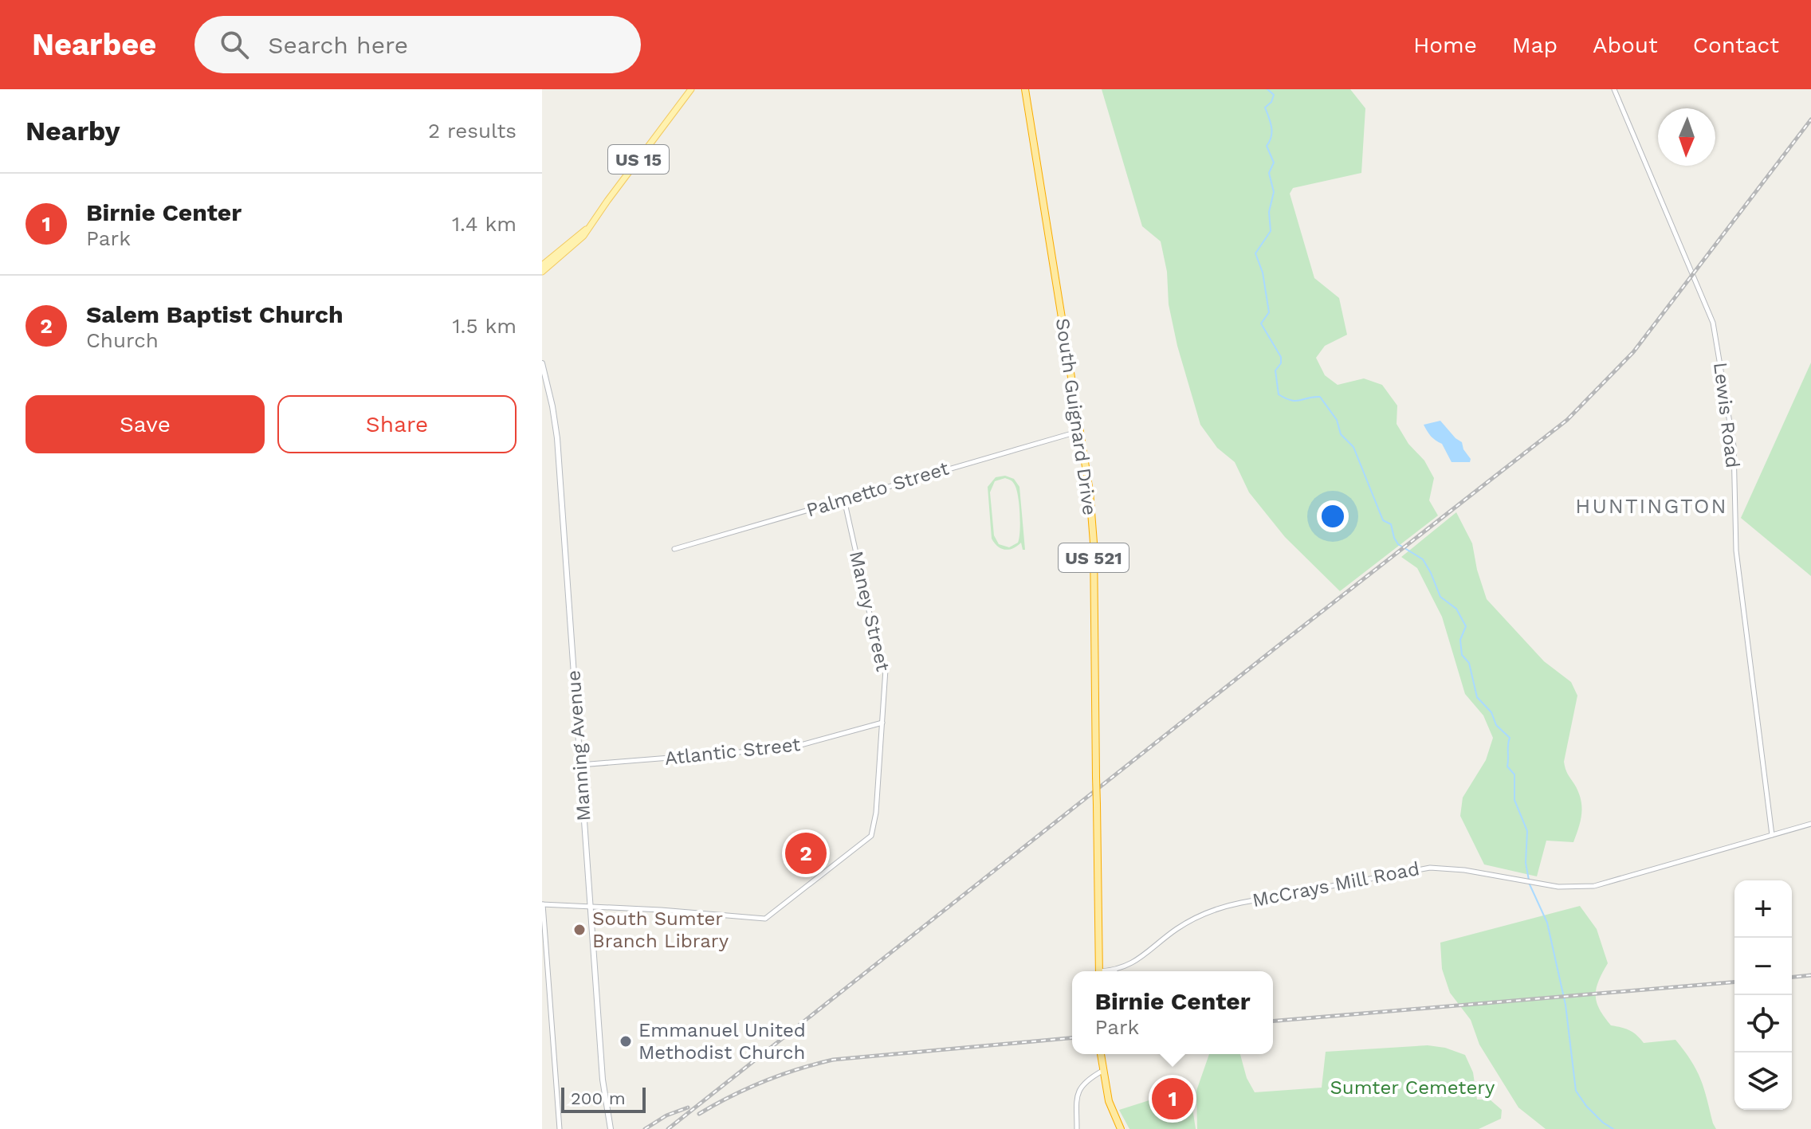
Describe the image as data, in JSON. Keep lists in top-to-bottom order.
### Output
{
  "streets": {
    "highway": ["South Guignard Drive", "US 521"],
    "main road": ["US 15", "Manning Avenue"],
    "street": [
      "Lewis Road",
      "Palmetto Street",
      "Maney Street",
      "Atlantic Street",
      "McCrays Mill Road"
    ]
  },
  "crossings": [
    ["Lewis Road", "McCrays Mill Road"],
    ["South Guignard Drive", "Palmetto Street"],
    ["Palmetto Street", "Maney Street"],
    ["Maney Street", "Manning Avenue"],
    ["Maney Street", "Atlantic Street"],
    ["Manning Avenue", "Atlantic Street"]
  ],
  "districts": ["HUNTINGTON"],
  "parks": ["Sumter Cemetery"],
  "places": ["South Sumter Branch Library", "Emmanuel United Methodist Church"],
  "scale_bar": "200 m",
  "north": "bottom",
  "page": {
    "header": "Nearbee",
    "search": "Search here",
    "nav": [
      "Home",
      "Map",
      "About",
      "Contact"
    ],
    "heading": ["Nearby", "2 results"],
    "list": [
      {
        "mark": "1",
        "name": "Birnie Center",
        "note": "Park",
        "value": "1.4 km"
      },
      {
        "mark": "2",
        "name": "Salem Baptist Church",
        "note": "Church",
        "value": "1.5 km"
      }
    ],
    "buttons": ["Save", "Share"],
    "pins": ["2", "1"],
    "map_buttons": ["+", "−"],
    "popup": ["Birnie Center", "Park"],
    "scale": "200 m"
  }
}
